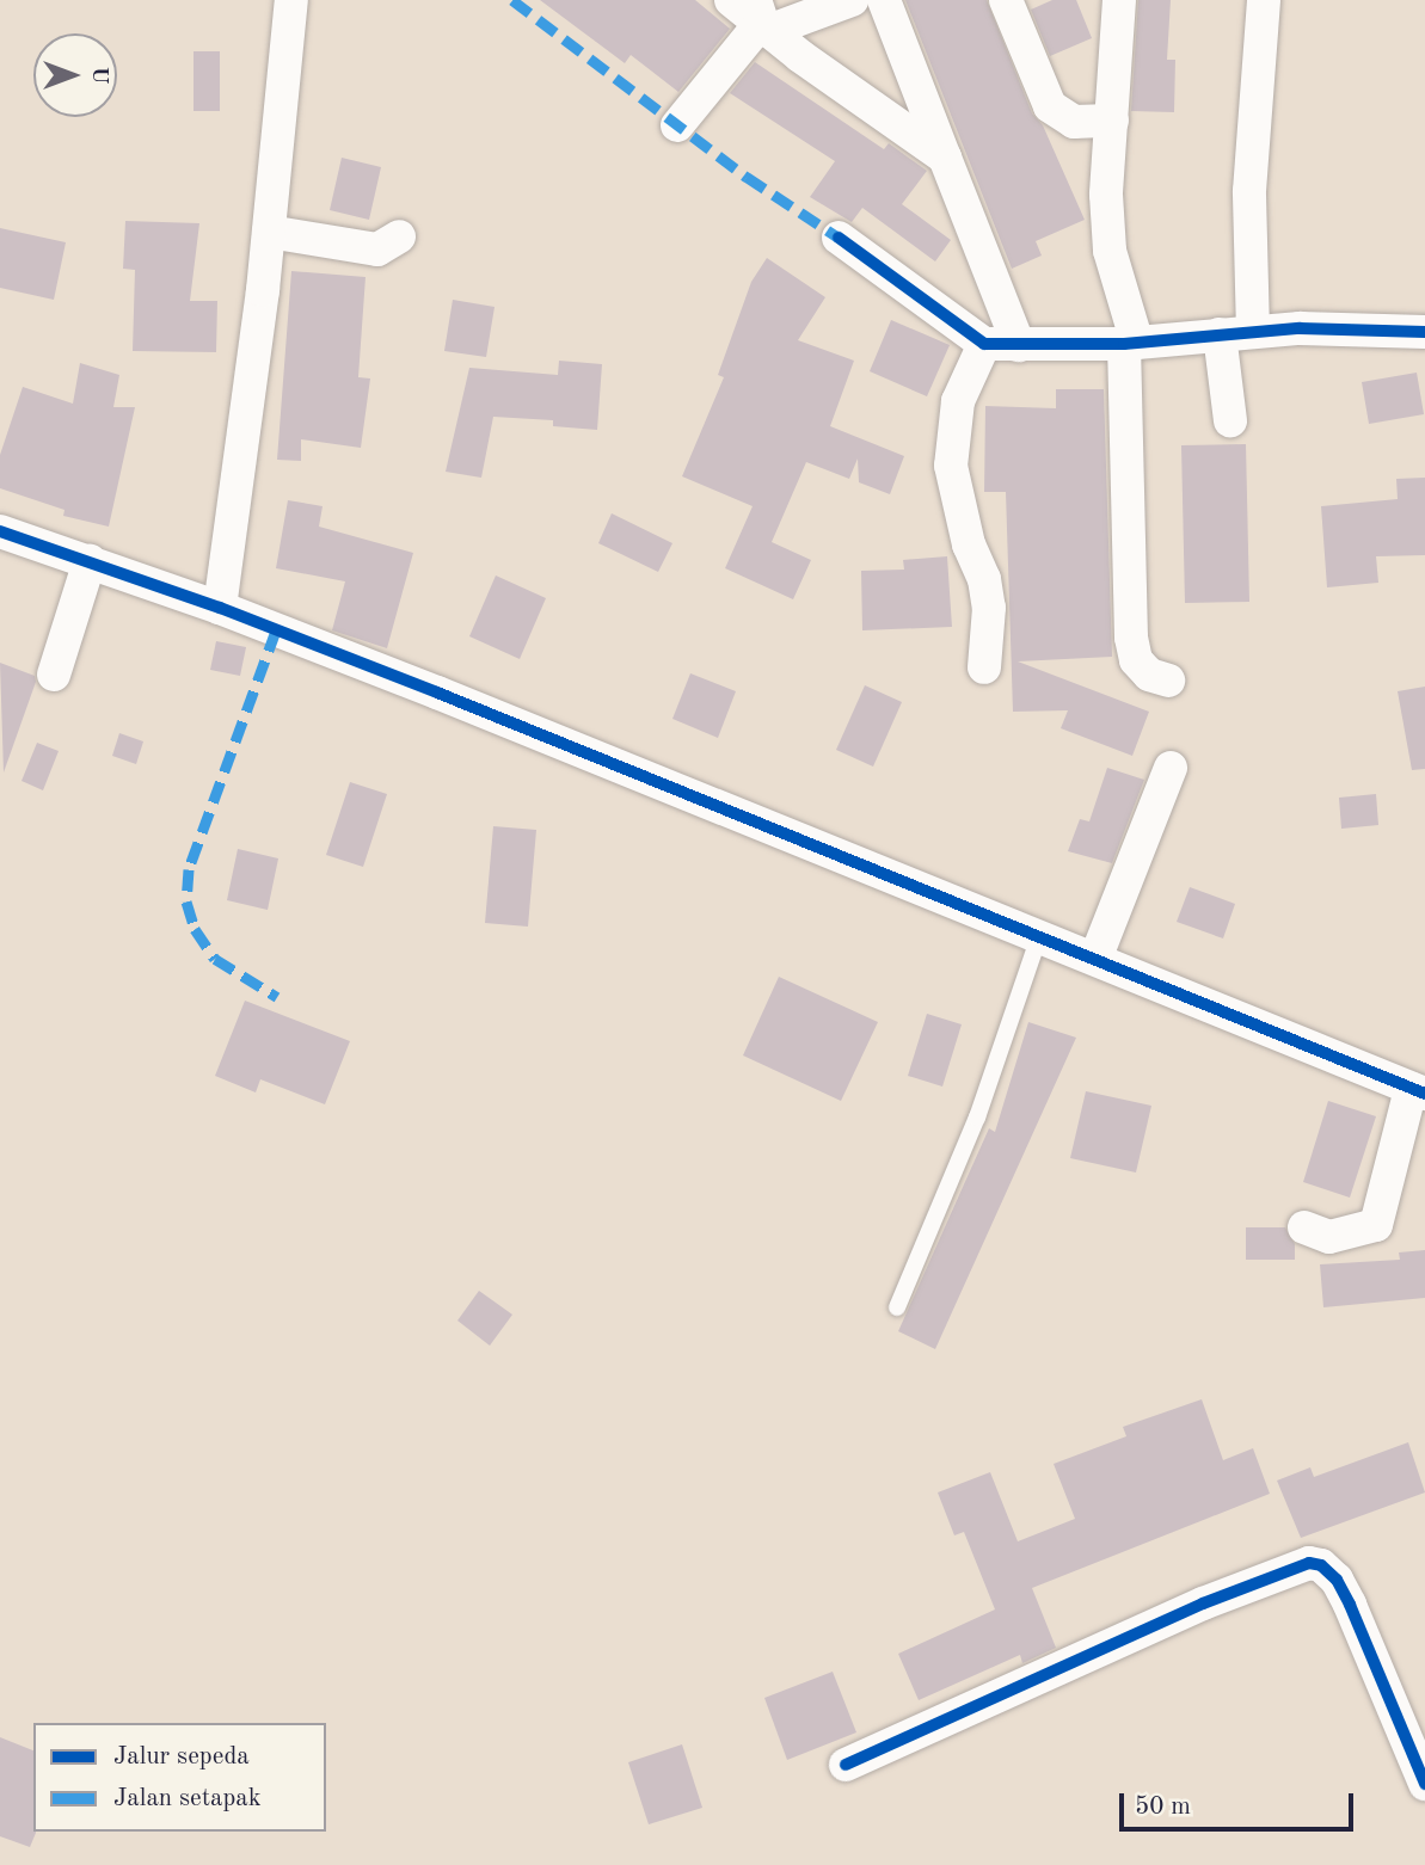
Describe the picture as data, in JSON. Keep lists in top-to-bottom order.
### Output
{
  "legend": ["Jalur sepeda", "Jalan setapak"],
  "scale_bar": "50 m",
  "north": "right"
}
